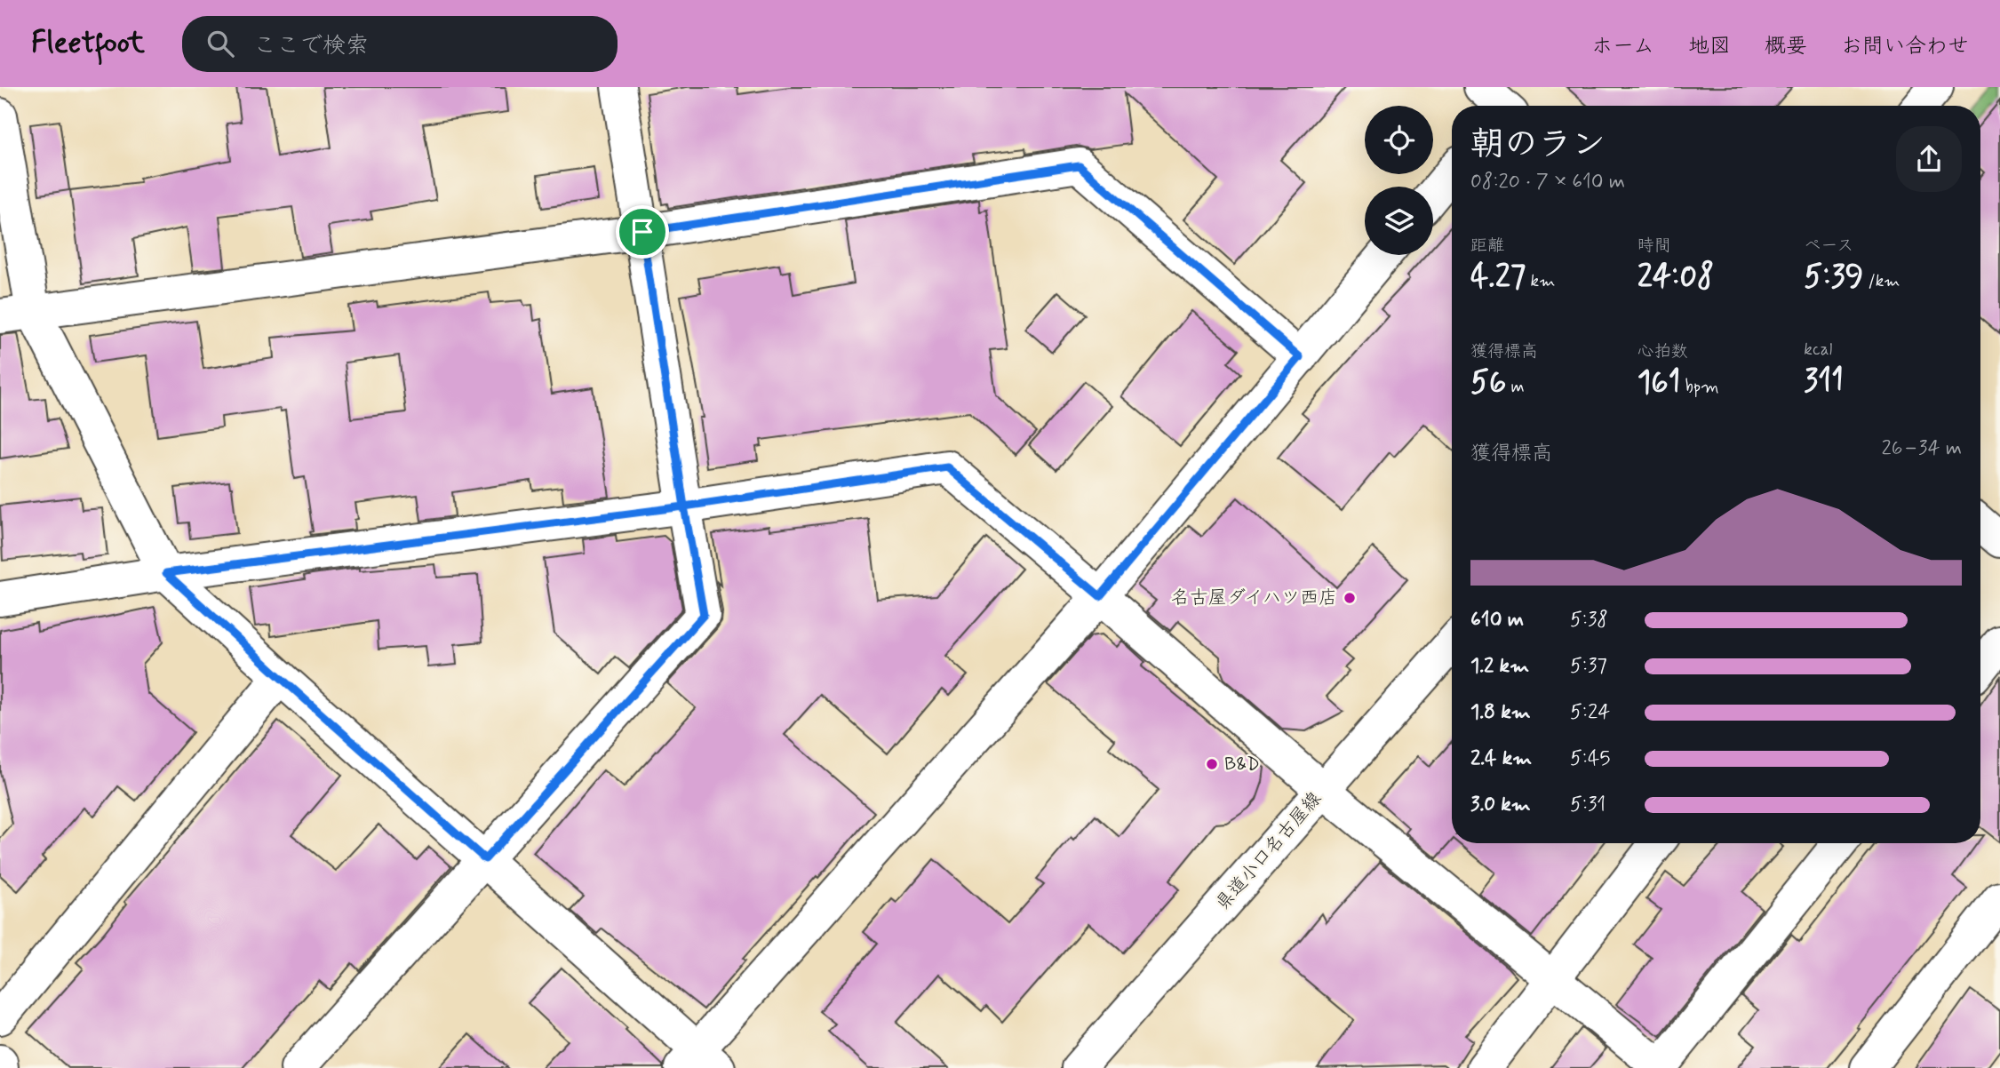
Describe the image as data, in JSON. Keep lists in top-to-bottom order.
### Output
{
  "streets": {
    "street": ["県道小口名古屋線"]
  },
  "places": ["名古屋ダイハツ西店", "B&D"],
  "page": {
    "header": "Fleetfoot",
    "search": "ここで検索",
    "nav": [
      "ホーム",
      "地図",
      "概要",
      "お問い合わせ"
    ],
    "heading": ["朝のラン", "08:20 · 7 × 610 m"],
    "stats": [
      ["距離", "4.27 km"],
      ["時間", "24:08"],
      ["ペース", "5:39 /km"],
      ["獲得標高", "56 m"],
      ["心拍数", "161 bpm"],
      ["kcal", "311"]
    ],
    "chart": ["獲得標高", "26–34 m"],
    "list": [
      {
        "name": "610 m",
        "note": "5:38"
      },
      {
        "name": "1.2 km",
        "note": "5:37"
      },
      {
        "name": "1.8 km",
        "note": "5:24"
      },
      {
        "name": "2.4 km",
        "note": "5:45"
      },
      {
        "name": "3.0 km",
        "note": "5:31"
      }
    ]
  }
}
